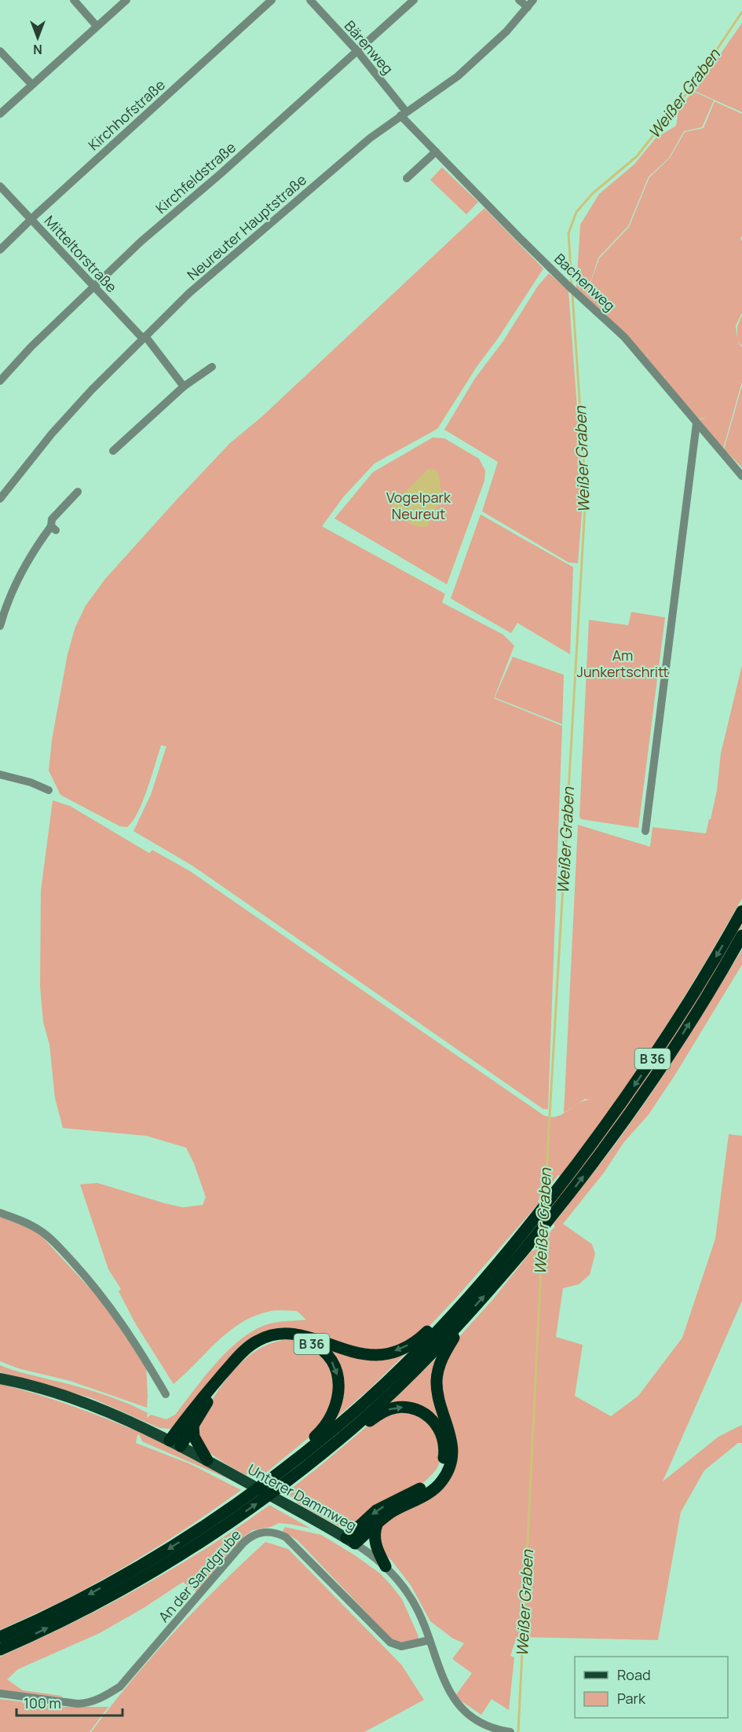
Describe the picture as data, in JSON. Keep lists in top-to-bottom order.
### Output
{
  "streets": {
    "highway": ["B 36"],
    "main road": ["Unterer Dammweg"],
    "street": [
      "Bärenweg",
      "Kirchhofstraße",
      "Kirchfeldstraße",
      "Neureuter Hauptstraße",
      "Mitteltorstraße",
      "Bachenweg",
      "An der Sandgrube"
    ]
  },
  "crossings": [
    ["Bärenweg", "Kirchfeldstraße"],
    ["Bärenweg", "Neureuter Hauptstraße"],
    ["Bärenweg", "Bachenweg"],
    ["Kirchhofstraße", "Mitteltorstraße"],
    ["Kirchfeldstraße", "Mitteltorstraße"],
    ["Neureuter Hauptstraße", "Mitteltorstraße"],
    ["Neureuter Hauptstraße", "Bachenweg"],
    ["B 36", "Unterer Dammweg"],
    ["Unterer Dammweg", "An der Sandgrube"]
  ],
  "water": ["Weißer Graben"],
  "parks": ["Vogelpark Neureut", "Am Junkertschritt"],
  "legend": ["Road", "Park"],
  "scale_bar": "100 m",
  "north": "bottom"
}
